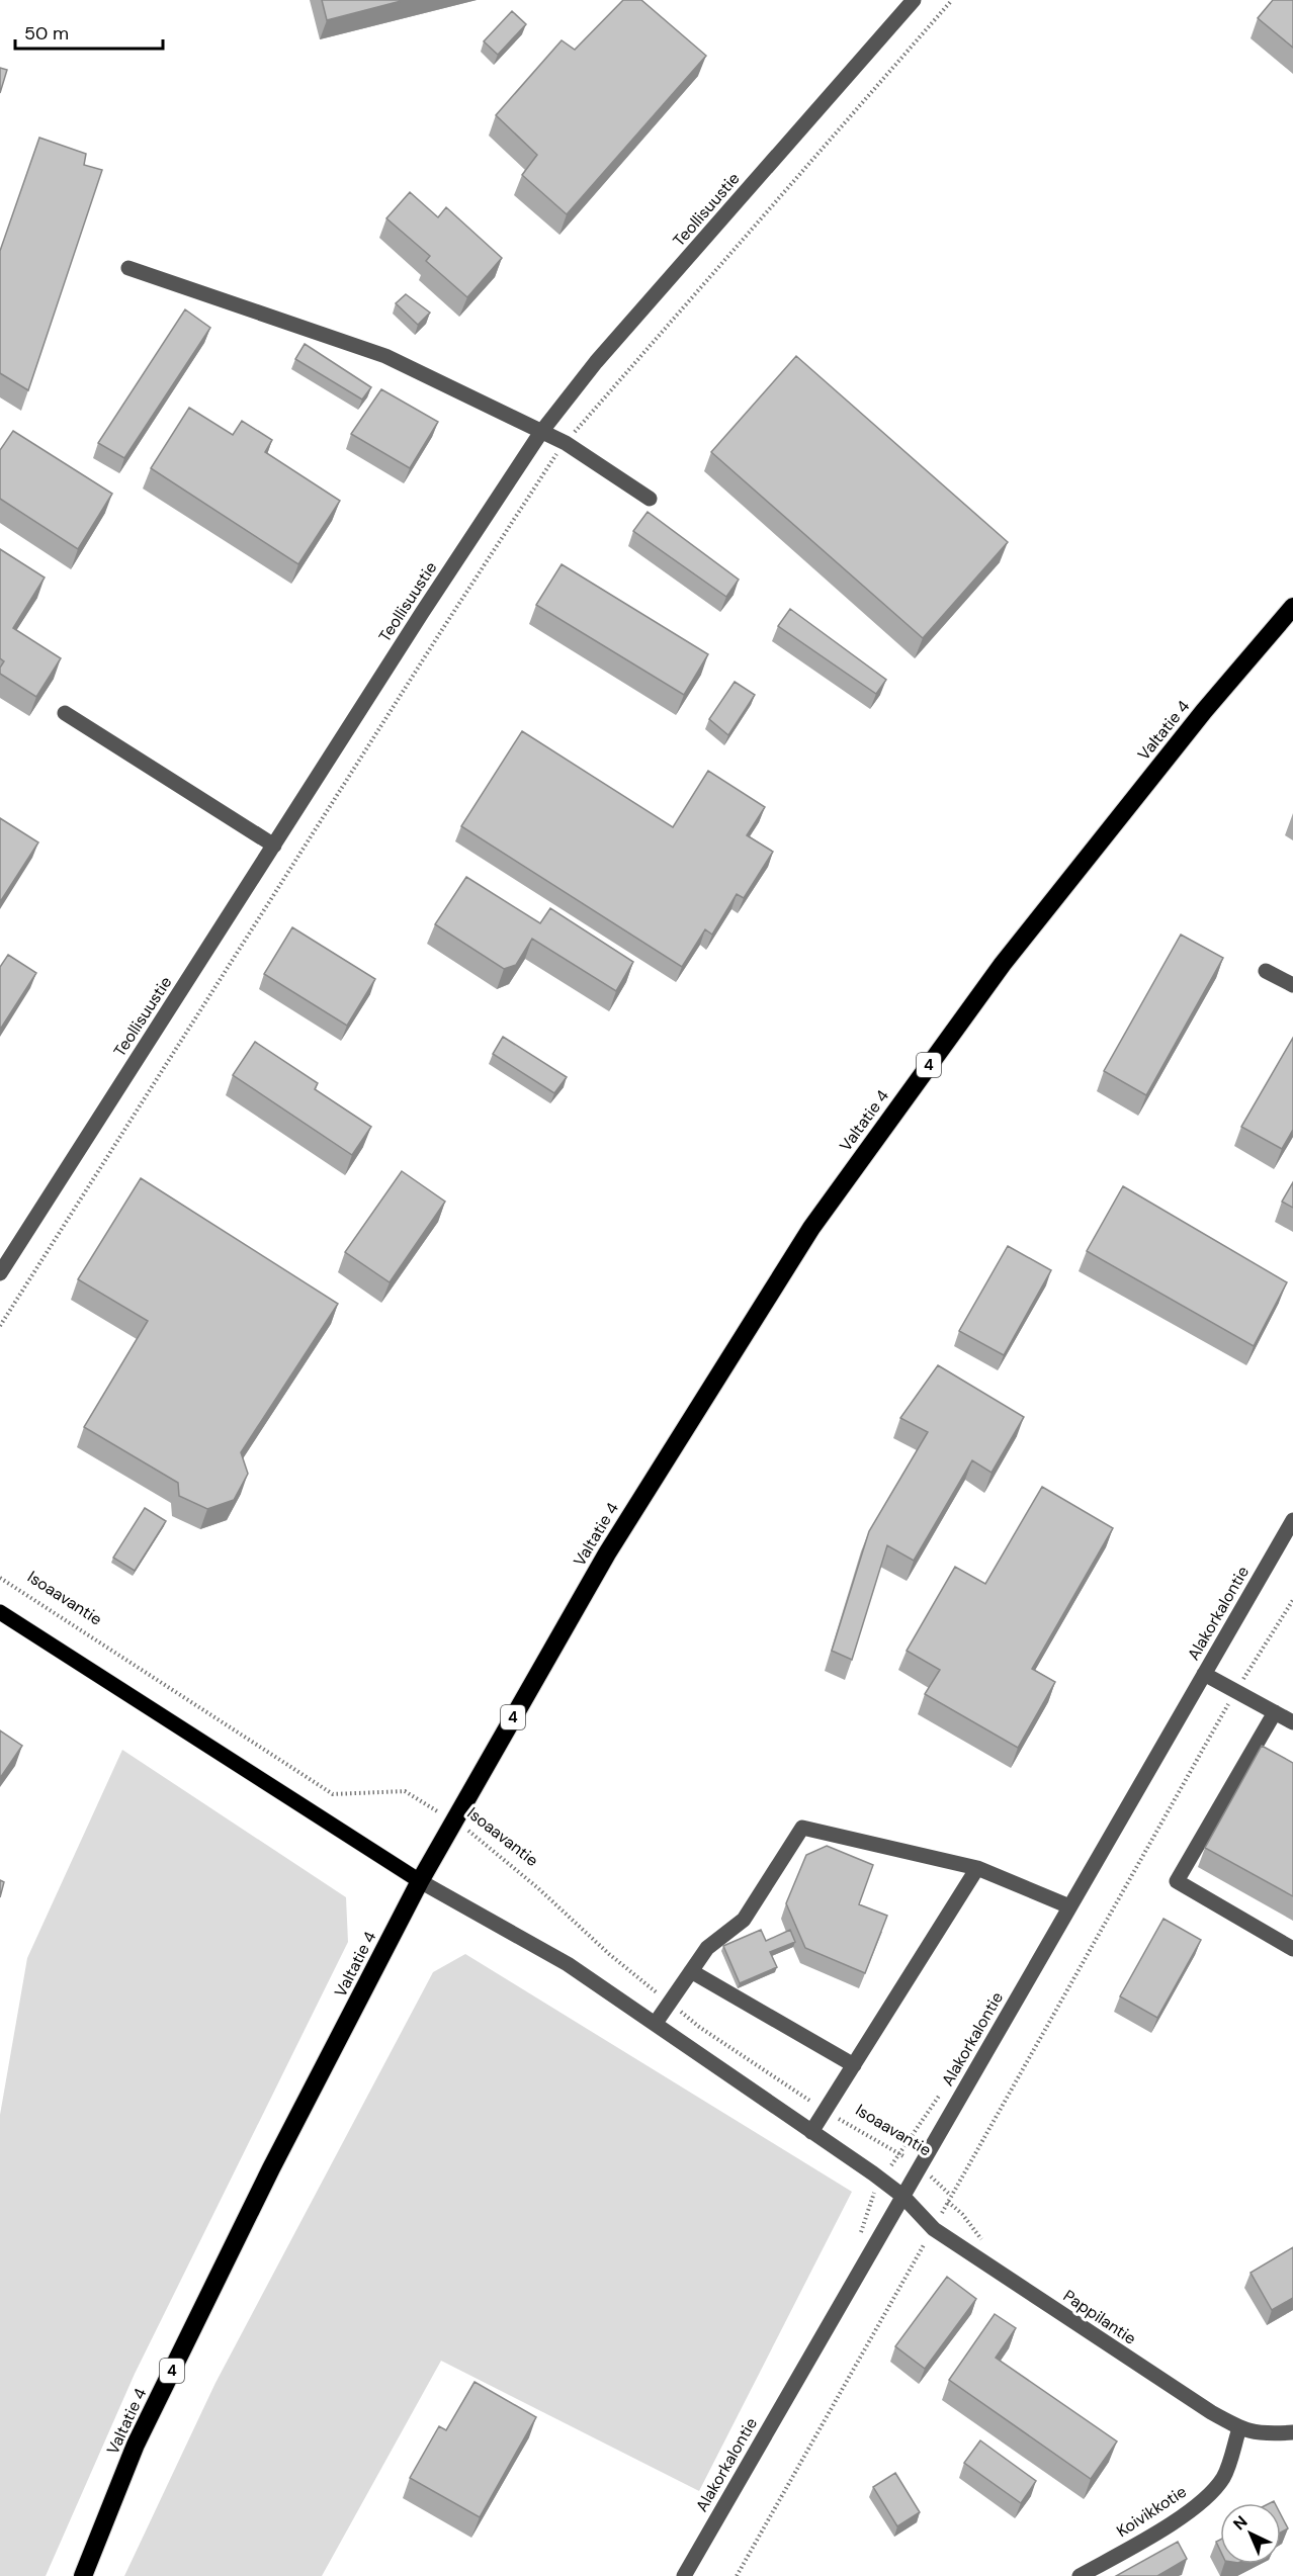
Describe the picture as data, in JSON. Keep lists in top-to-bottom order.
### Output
{
  "streets": {
    "highway": ["Valtatie 4", "4"],
    "street": [
      "Teollisuustie",
      "Alakorkalontie",
      "Pappilantie",
      "Koivikkotie"
    ],
    "path": ["Isoaavantie"]
  },
  "crossings": [
    ["Valtatie 4", "Isoaavantie"],
    ["Isoaavantie", "Alakorkalontie"],
    ["Alakorkalontie", "Pappilantie"],
    ["Pappilantie", "Koivikkotie"]
  ],
  "scale_bar": "50 m",
  "north": "top left"
}
